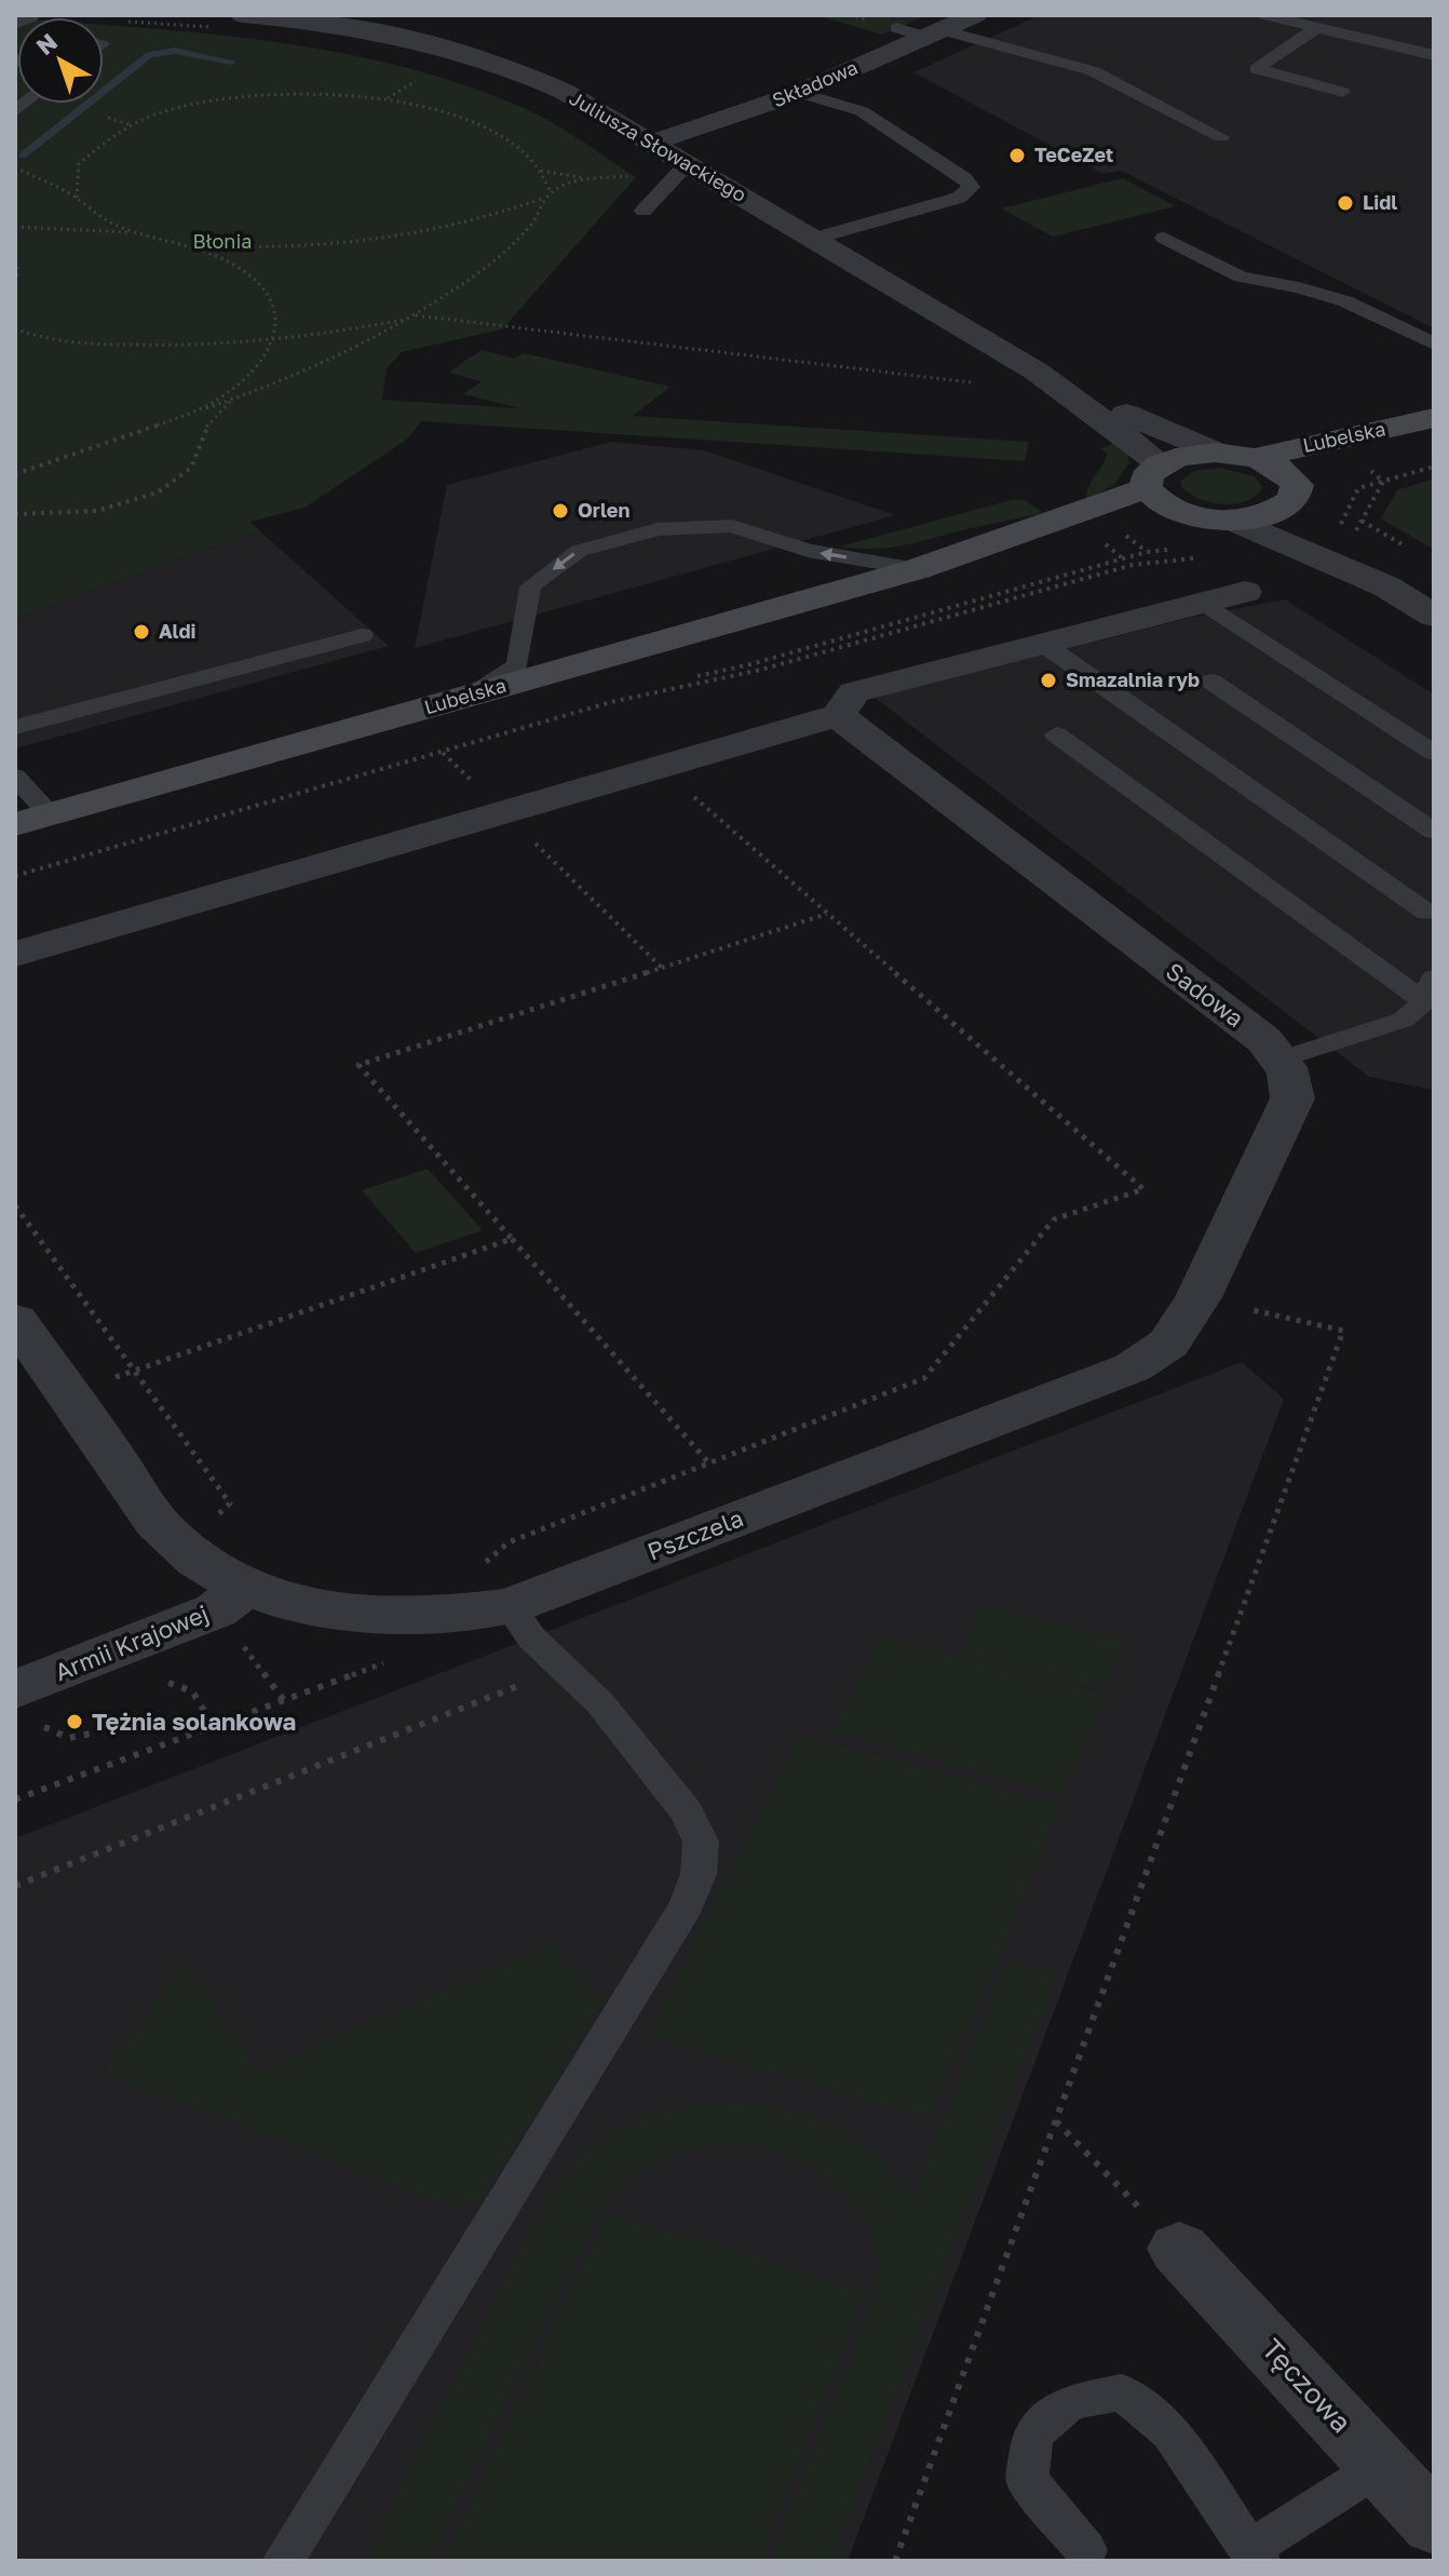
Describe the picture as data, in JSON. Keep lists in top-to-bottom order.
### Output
{
  "streets": {
    "main road": ["Lubelska"],
    "street": [
      "Składowa",
      "Juliusza Słowackiego",
      "Sadowa",
      "Pszczela",
      "Armii Krajowej",
      "Tęczowa"
    ]
  },
  "crossings": [
    ["Składowa", "Juliusza Słowackiego"],
    ["Juliusza Słowackiego", "Lubelska"],
    ["Pszczela", "Armii Krajowej"]
  ],
  "parks": ["Błonia"],
  "places": [
    "TeCeZet",
    "Lidl",
    "Orlen",
    "Aldi",
    "Smazalnia ryb",
    "Tężnia solankowa"
  ],
  "north": "top left"
}
